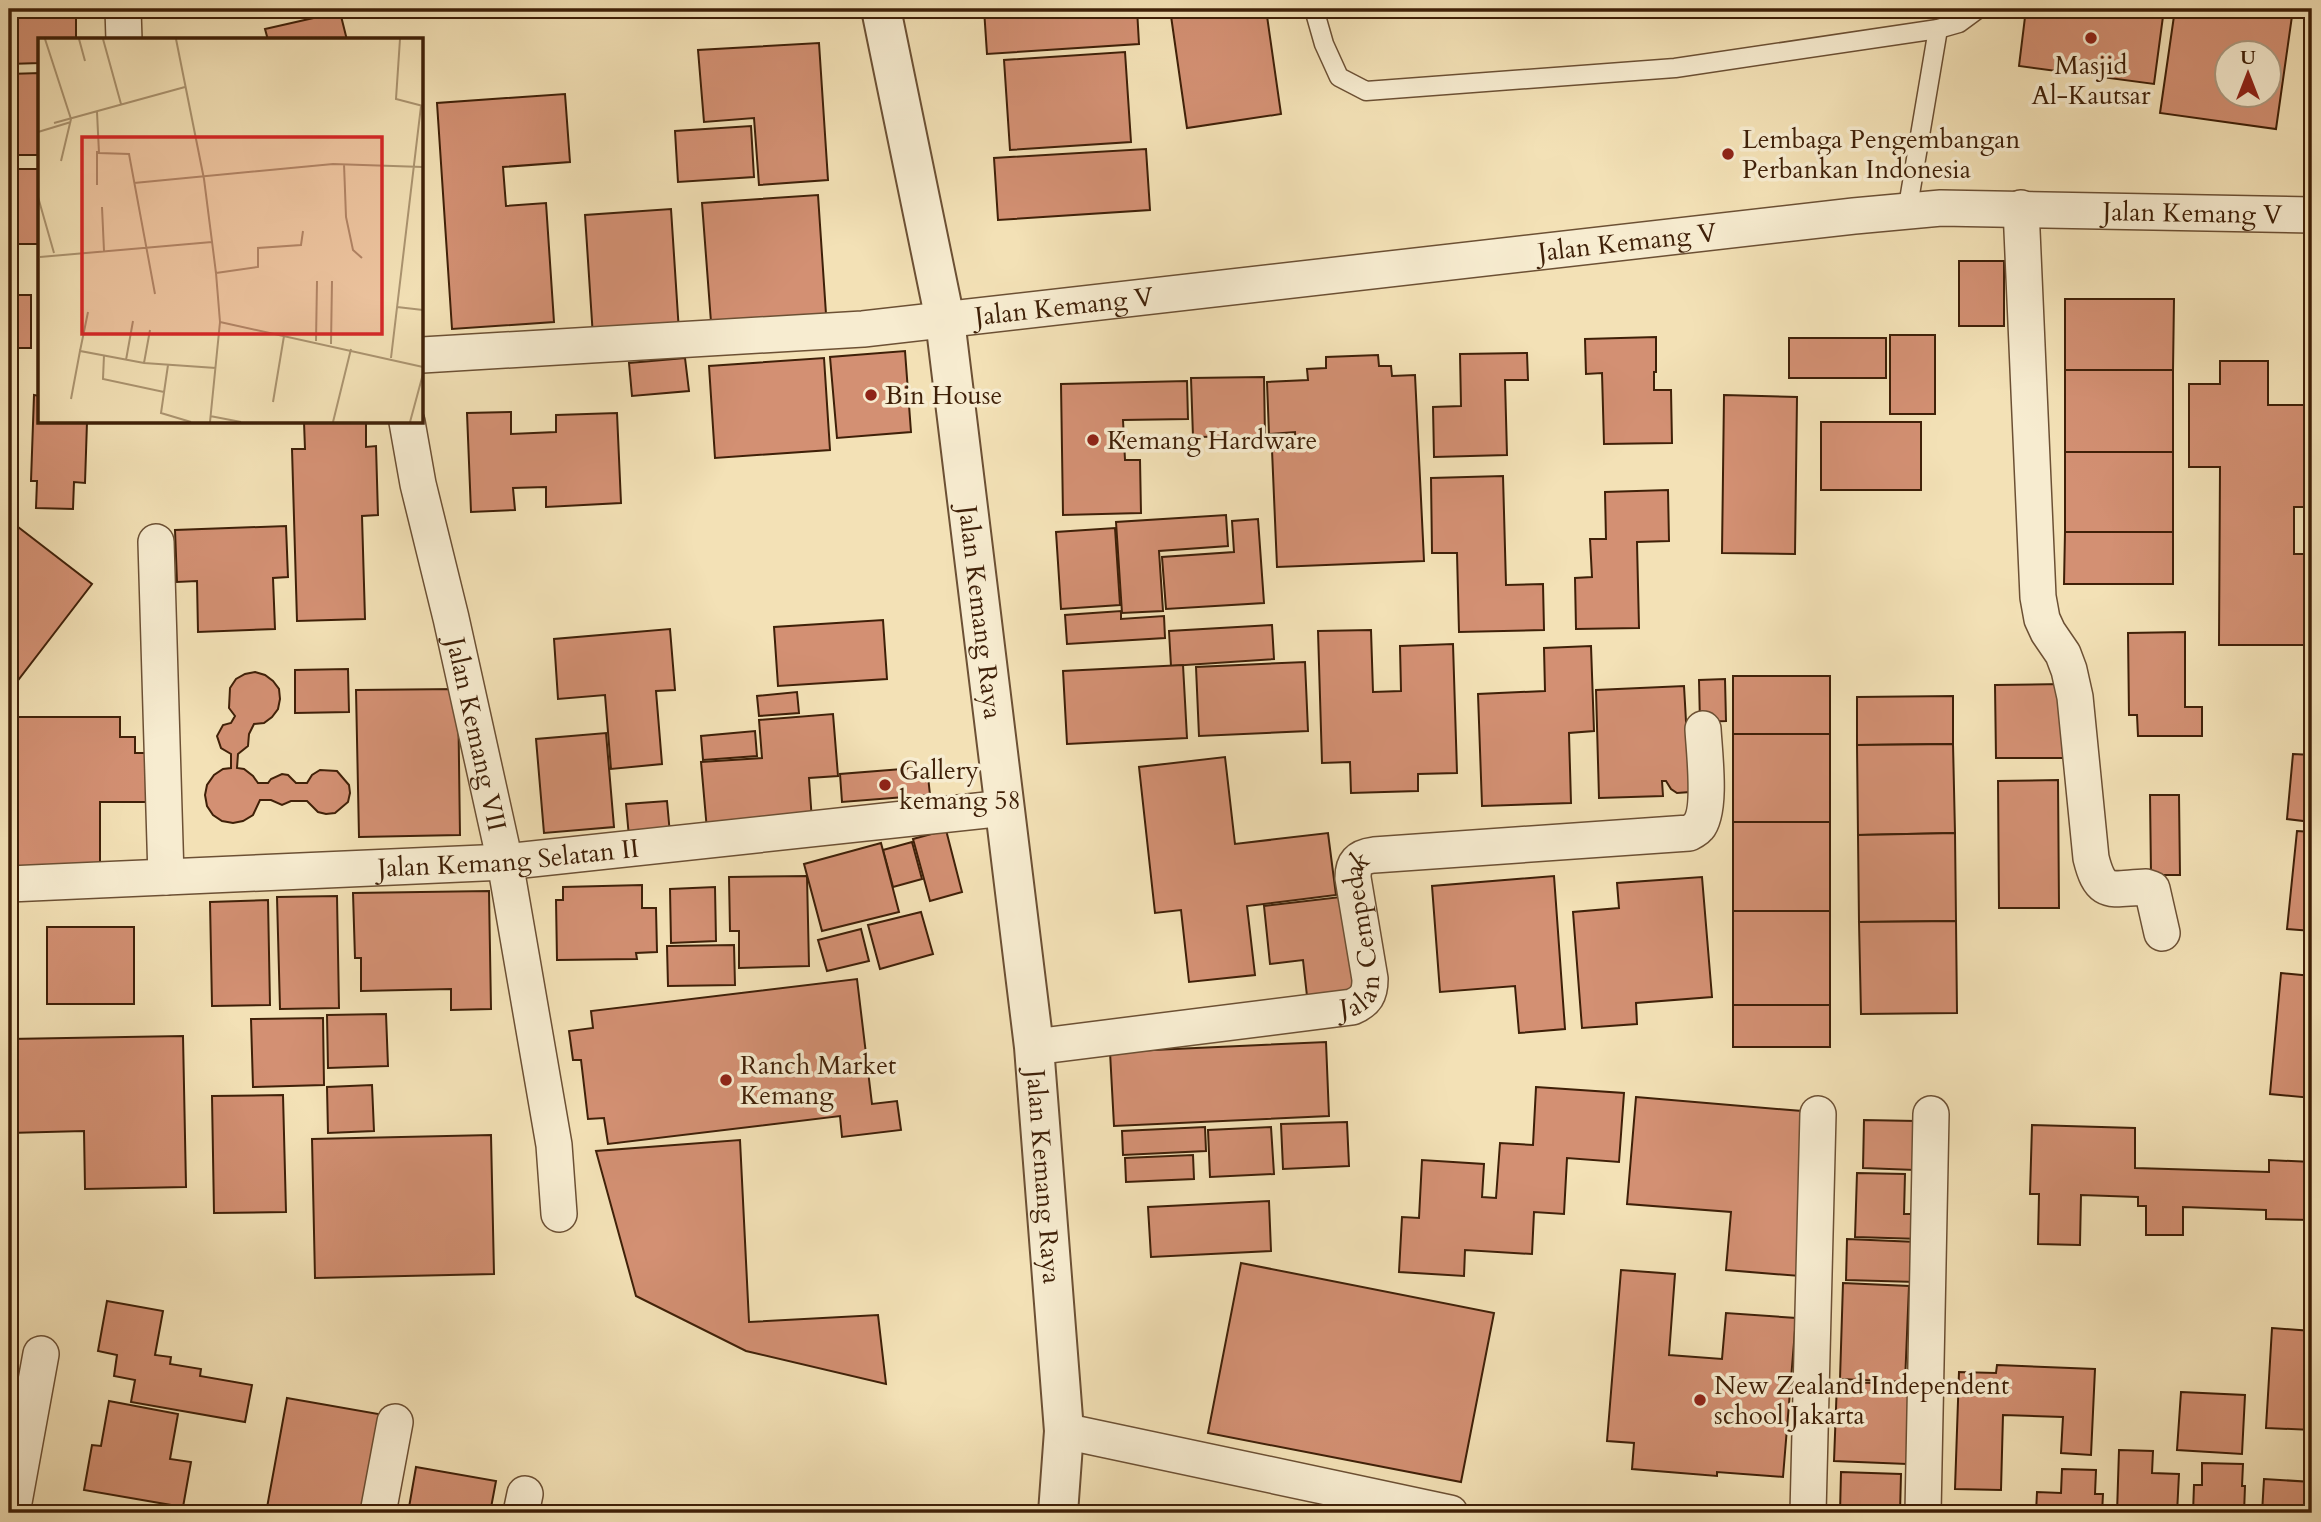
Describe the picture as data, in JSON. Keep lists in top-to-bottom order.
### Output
{
  "streets": {
    "street": [
      "Jalan Kemang V",
      "Jalan Kemang Raya",
      "Jalan Kemang VII",
      "Jalan Kemang Selatan II",
      "Jalan Cempedak"
    ]
  },
  "crossings": [
    ["Jalan Kemang V", "Jalan Kemang Raya"],
    ["Jalan Kemang Raya", "Jalan Kemang Selatan II"],
    ["Jalan Kemang Raya", "Jalan Cempedak"],
    ["Jalan Kemang VII", "Jalan Kemang Selatan II"]
  ],
  "places": [
    "Masjid Al-Kautsar",
    "Lembaga Pengembangan Perbankan Indonesia",
    "Bin House",
    "Kemang Hardware",
    "Gallery kemang 58",
    "Ranch Market Kemang",
    "New Zealand Independent school Jakarta"
  ],
  "north": "top"
}
